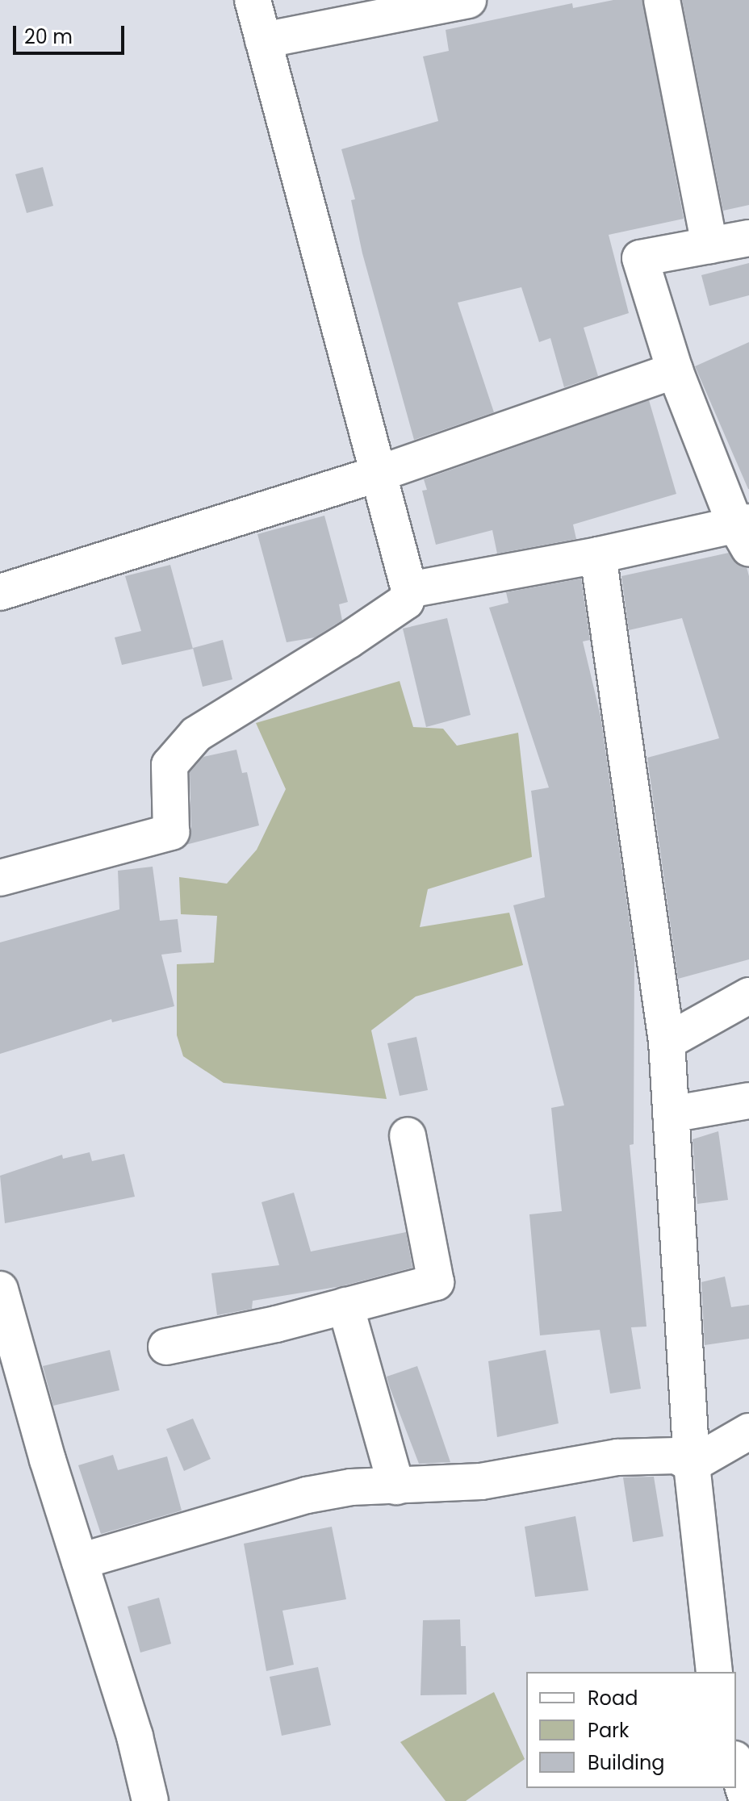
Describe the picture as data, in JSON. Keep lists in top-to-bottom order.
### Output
{
  "legend": ["Road", "Park", "Building"],
  "scale_bar": "20 m"
}
